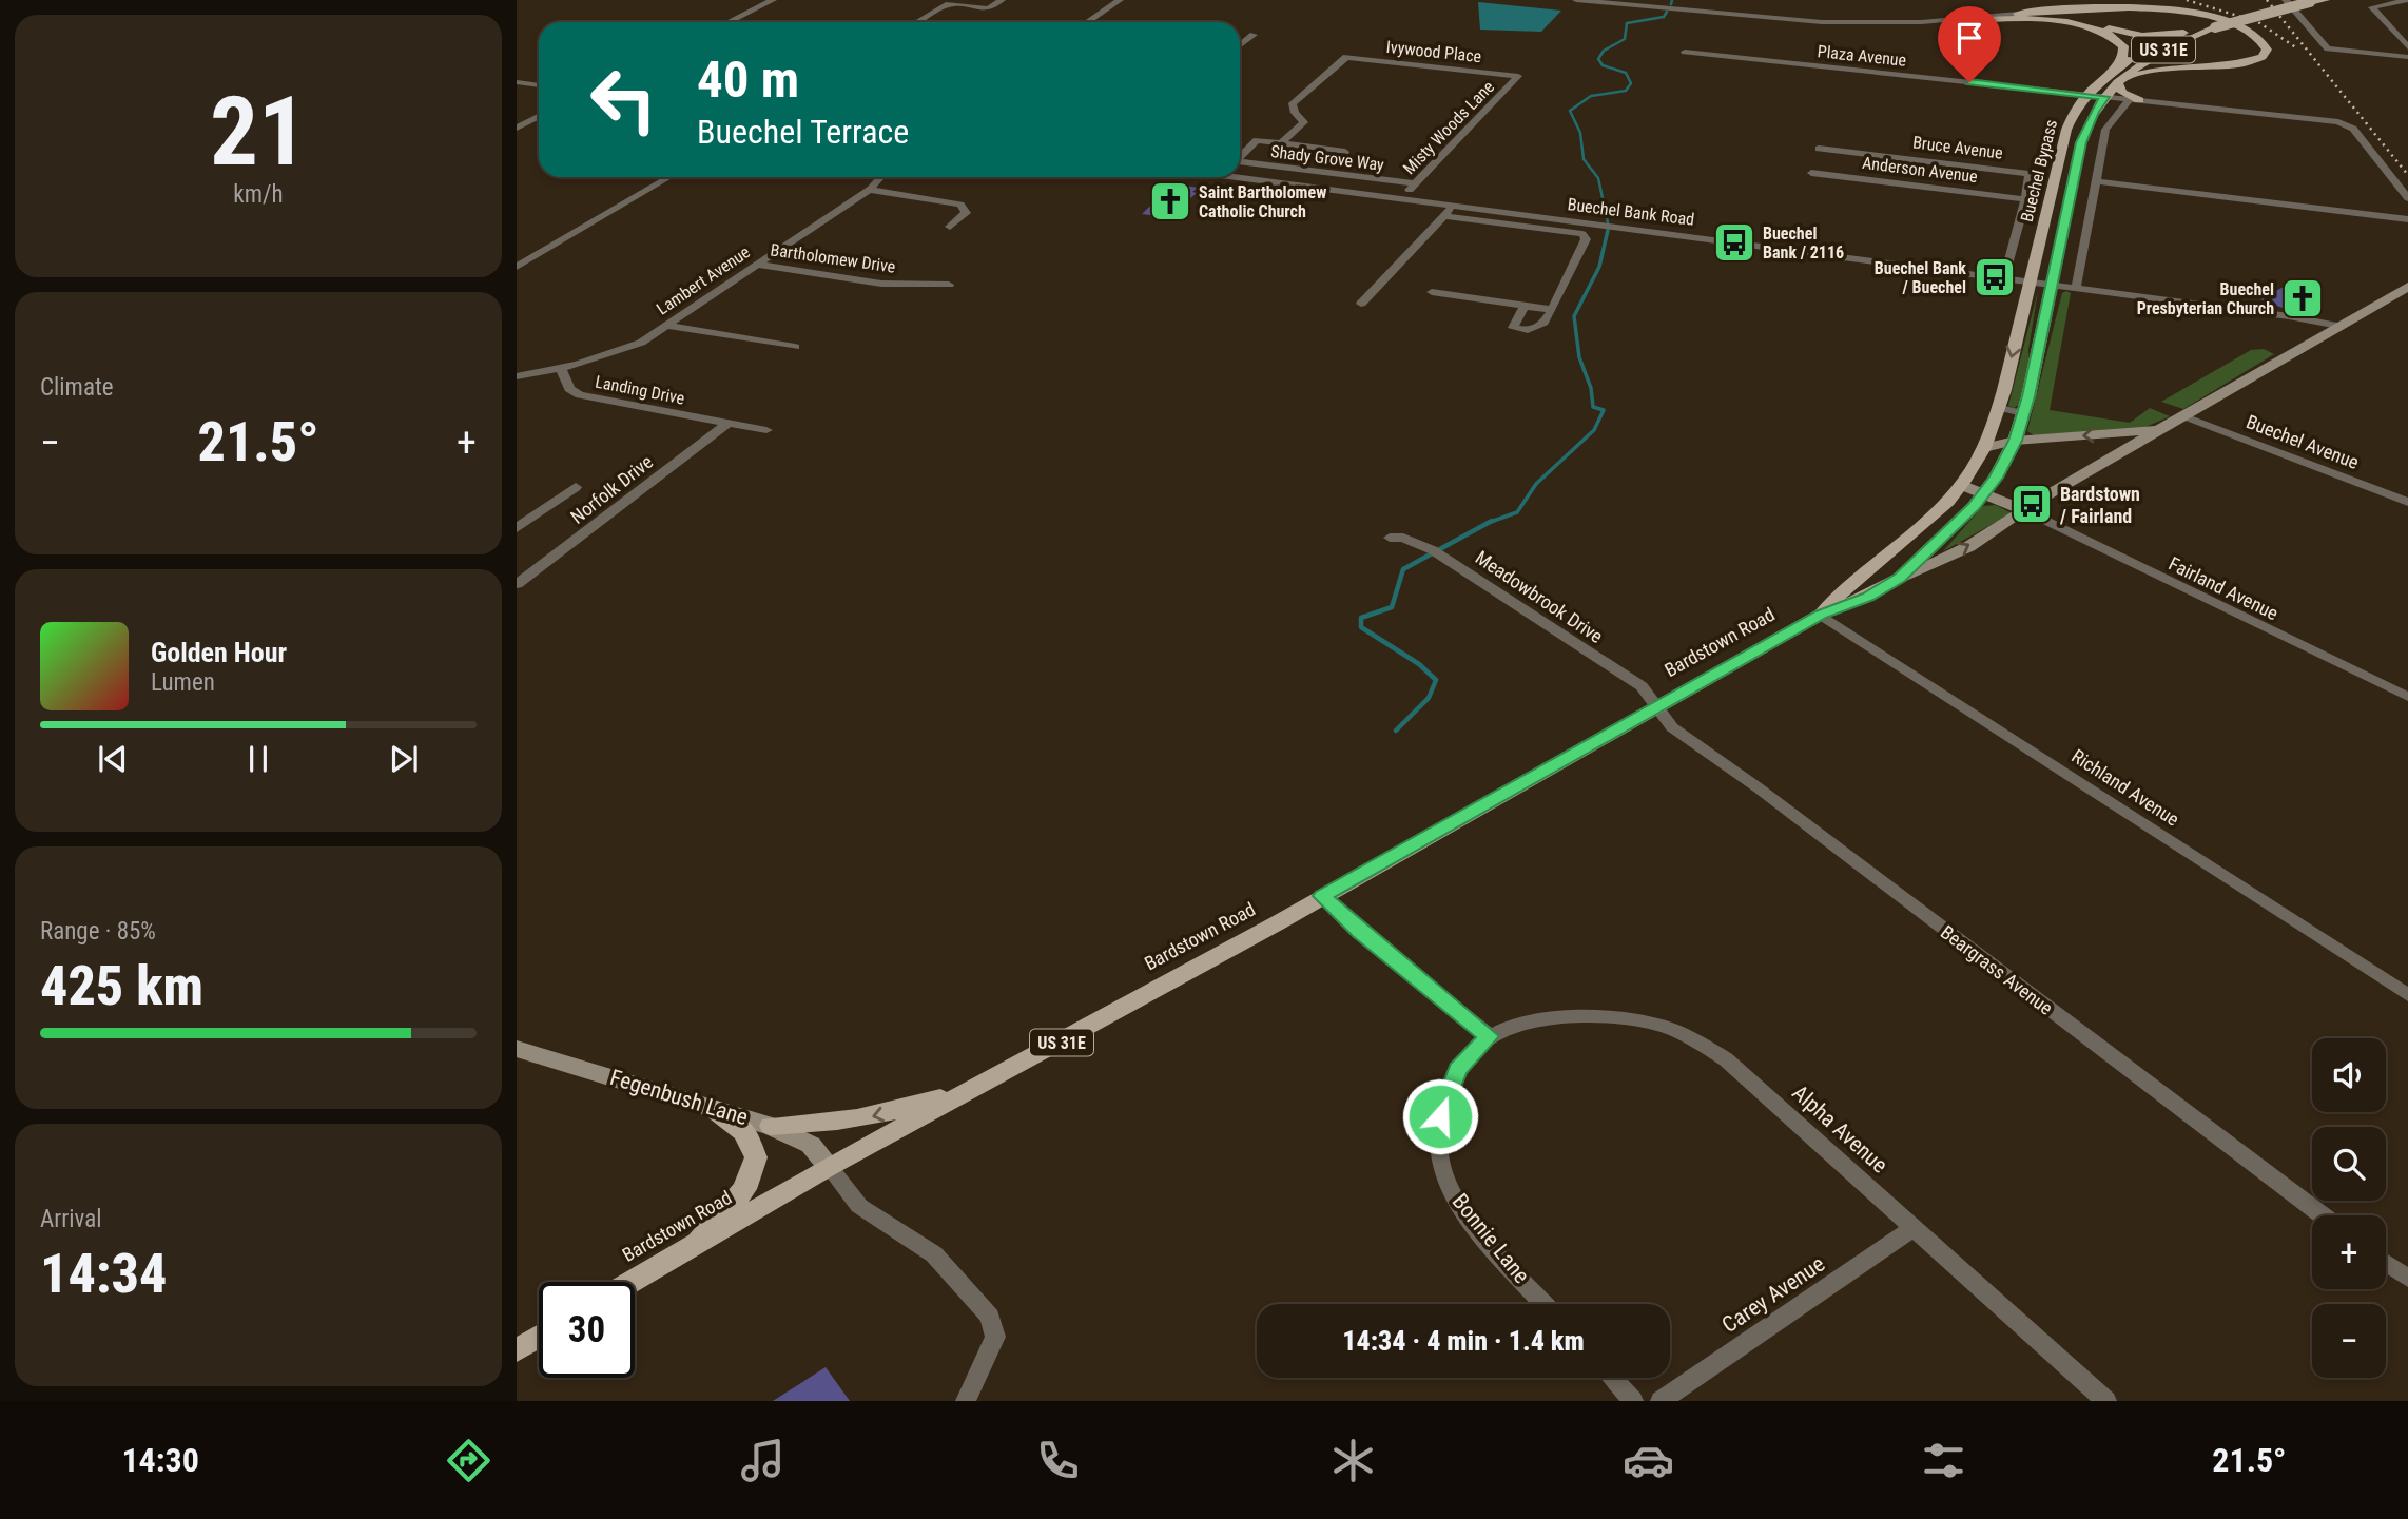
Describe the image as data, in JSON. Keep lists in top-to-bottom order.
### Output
{
  "streets": {
    "main road": [
      "US 31E",
      "Buechel Bypass",
      "Bardstown Road",
      "Fegenbush Lane"
    ],
    "street": [
      "Ivywood Place",
      "Plaza Avenue",
      "Misty Woods Lane",
      "Bruce Avenue",
      "Shady Grove Way",
      "Anderson Avenue",
      "Buechel Bank Road",
      "Bartholomew Drive",
      "Lambert Avenue",
      "Landing Drive",
      "Buechel Avenue",
      "Norfolk Drive",
      "Fairland Avenue",
      "Meadowbrook Drive",
      "Richland Avenue",
      "Beargrass Avenue",
      "Alpha Avenue",
      "Bonnie Lane",
      "Carey Avenue"
    ]
  },
  "crossings": [
    ["US 31E", "Buechel Bypass"],
    ["US 31E", "Buechel Bank Road"],
    ["US 31E", "Bardstown Road"],
    ["Ivywood Place", "Misty Woods Lane"],
    ["Plaza Avenue", "Buechel Bypass"],
    ["Misty Woods Lane", "Shady Grove Way"],
    ["Misty Woods Lane", "Buechel Bank Road"],
    ["Bruce Avenue", "Anderson Avenue"],
    ["Bruce Avenue", "Buechel Bank Road"],
    ["Buechel Bypass", "Buechel Bank Road"],
    ["Buechel Bypass", "Bardstown Road"],
    ["Buechel Bank Road", "Bardstown Road"],
    ["Bartholomew Drive", "Lambert Avenue"],
    ["Lambert Avenue", "Landing Drive"],
    ["Landing Drive", "Norfolk Drive"],
    ["Buechel Avenue", "Bardstown Road"],
    ["Fairland Avenue", "Bardstown Road"],
    ["Meadowbrook Drive", "Bardstown Road"],
    ["Meadowbrook Drive", "Beargrass Avenue"],
    ["Bardstown Road", "Richland Avenue"],
    ["Bardstown Road", "Beargrass Avenue"],
    ["Bardstown Road", "Fegenbush Lane"],
    ["Alpha Avenue", "Bonnie Lane"],
    ["Alpha Avenue", "Carey Avenue"]
  ],
  "places": {
    "church": ["Saint Bartholomew Catholic Church", "Buechel Presbyterian Church"],
    "bus stop": ["Buechel Bank / 2116", "Buechel Bank / Buechel", "Bardstown / Fairland"]
  },
  "page": {
    "tile": [
      ["21", "km/h"],
      "Climate",
      ["Range · 85%", "425 km"],
      ["Arrival", "14:34"]
    ],
    "turn": ["40 m", "Buechel Terrace"],
    "heat": ["−", "21.5°", "+"],
    "song": ["Golden Hour", "Lumen"],
    "map_buttons": ["+", "−"],
    "limit": "30",
    "trip": "14:34 · 4 min · 1.4 km",
    "tabs": ["14:30", "21.5°"]
  }
}
